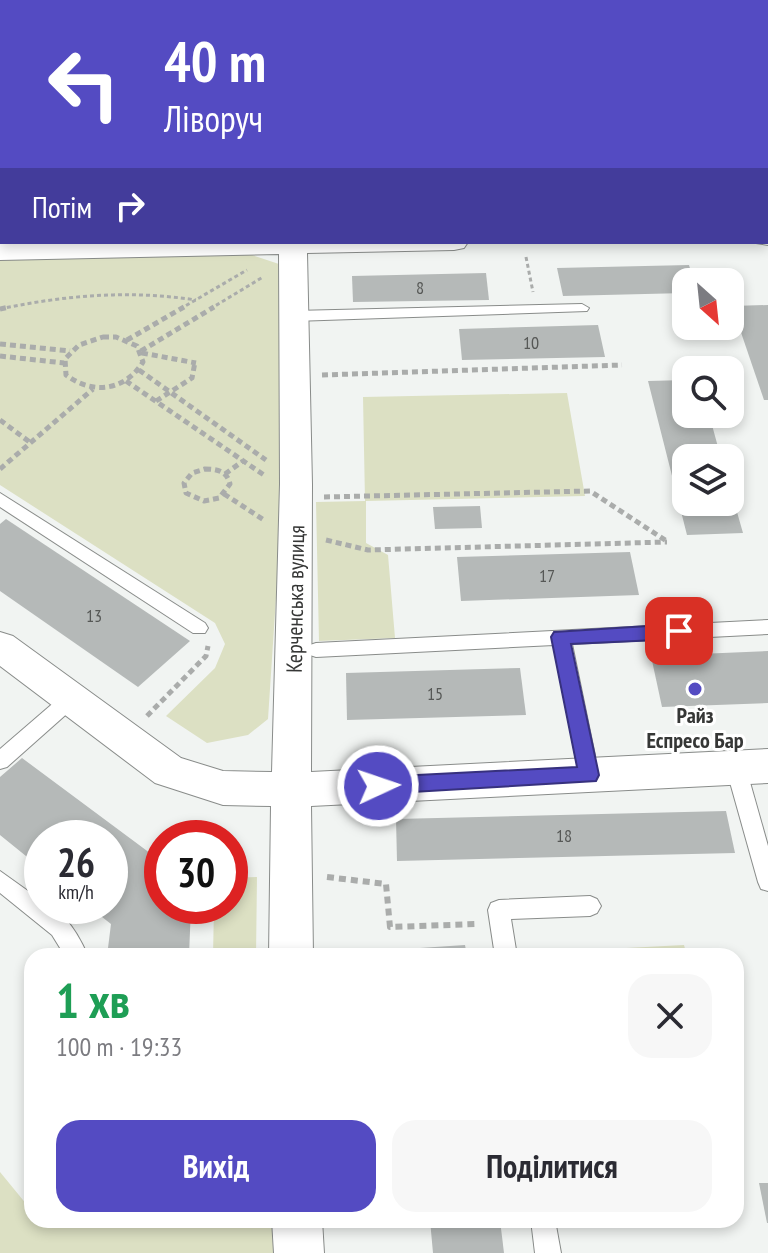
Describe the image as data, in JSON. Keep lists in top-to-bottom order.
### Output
{
  "streets": {
    "street": ["Керченська вулиця"]
  },
  "places": ["Райз Еспресо Бар"],
  "house_numbers": [
    "8",
    "10",
    "17",
    "13",
    "15",
    "18"
  ],
  "north": "bottom right",
  "page": {
    "turn": ["40 m", "Ліворуч"],
    "then": "Потім",
    "speed": "26 km/h",
    "limit": "30",
    "heading": ["1 хв", "100 m · 19:33"],
    "buttons": ["Вихід", "Поділитися"]
  }
}
